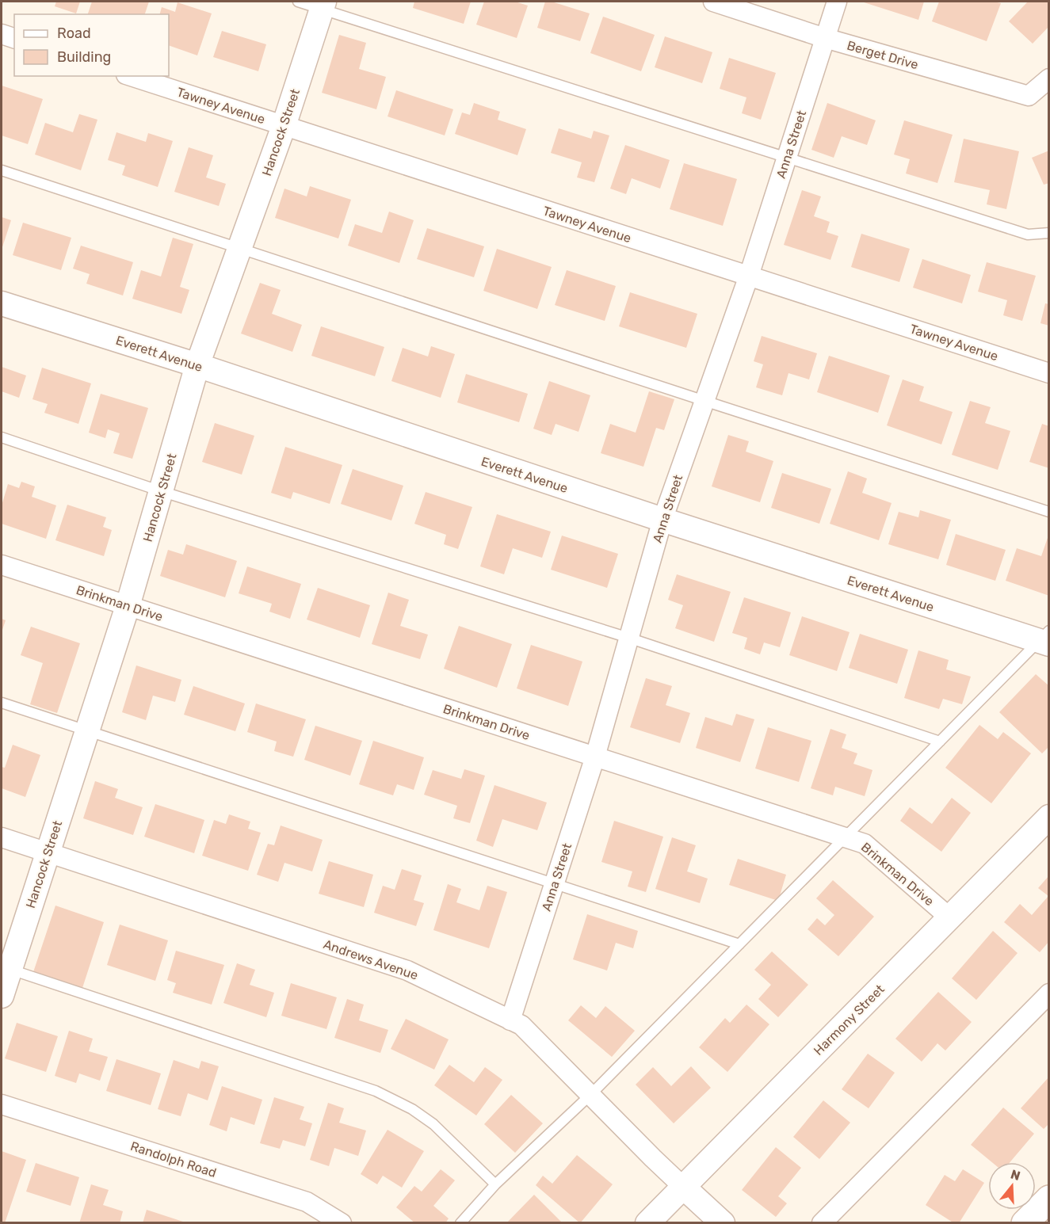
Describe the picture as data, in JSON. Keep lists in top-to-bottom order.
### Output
{
  "streets": {
    "street": [
      "Berget Drive",
      "Tawney Avenue",
      "Hancock Street",
      "Anna Street",
      "Everett Avenue",
      "Brinkman Drive",
      "Andrews Avenue",
      "Harmony Street",
      "Randolph Road"
    ]
  },
  "crossings": [
    ["Berget Drive", "Anna Street"],
    ["Tawney Avenue", "Hancock Street"],
    ["Tawney Avenue", "Anna Street"],
    ["Hancock Street", "Everett Avenue"],
    ["Hancock Street", "Brinkman Drive"],
    ["Hancock Street", "Andrews Avenue"],
    ["Anna Street", "Everett Avenue"],
    ["Anna Street", "Brinkman Drive"],
    ["Anna Street", "Andrews Avenue"],
    ["Brinkman Drive", "Harmony Street"],
    ["Andrews Avenue", "Harmony Street"]
  ],
  "legend": ["Road", "Building"],
  "north": "top"
}
